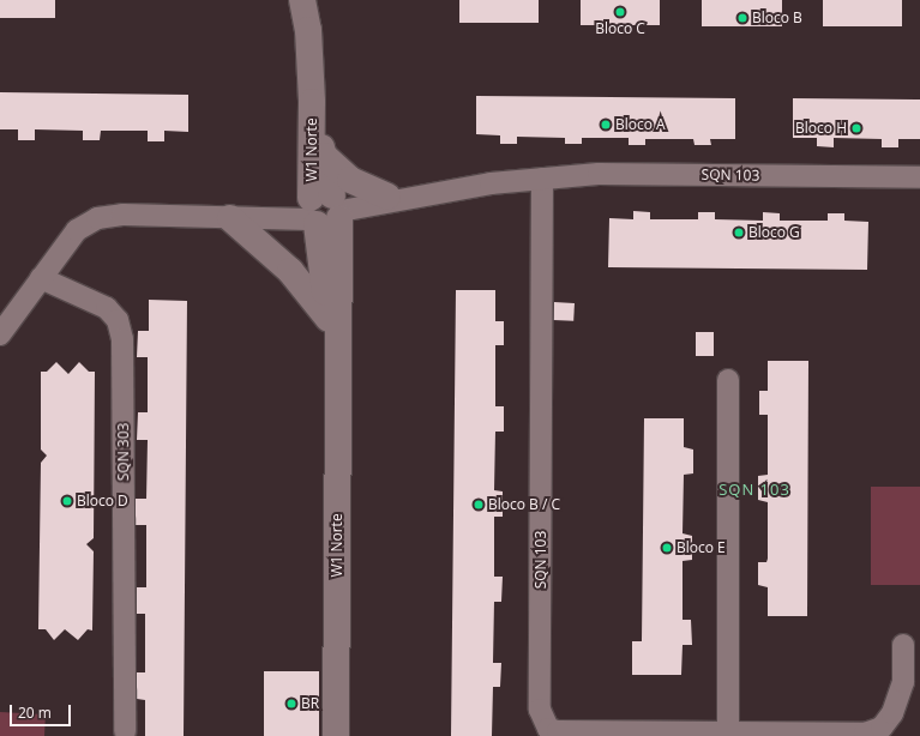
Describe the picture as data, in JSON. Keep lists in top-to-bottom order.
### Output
{
  "streets": {
    "street": ["W1 Norte", "SQN 103", "SQN 303"]
  },
  "crossings": [
    ["W1 Norte", "SQN 103"]
  ],
  "districts": ["SQN 103"],
  "places": [
    "Bloco C",
    "Bloco B",
    "Bloco A",
    "Bloco H",
    "Bloco G",
    "Bloco D",
    "Bloco B / C",
    "Bloco E",
    "BR"
  ],
  "scale_bar": "20 m"
}
